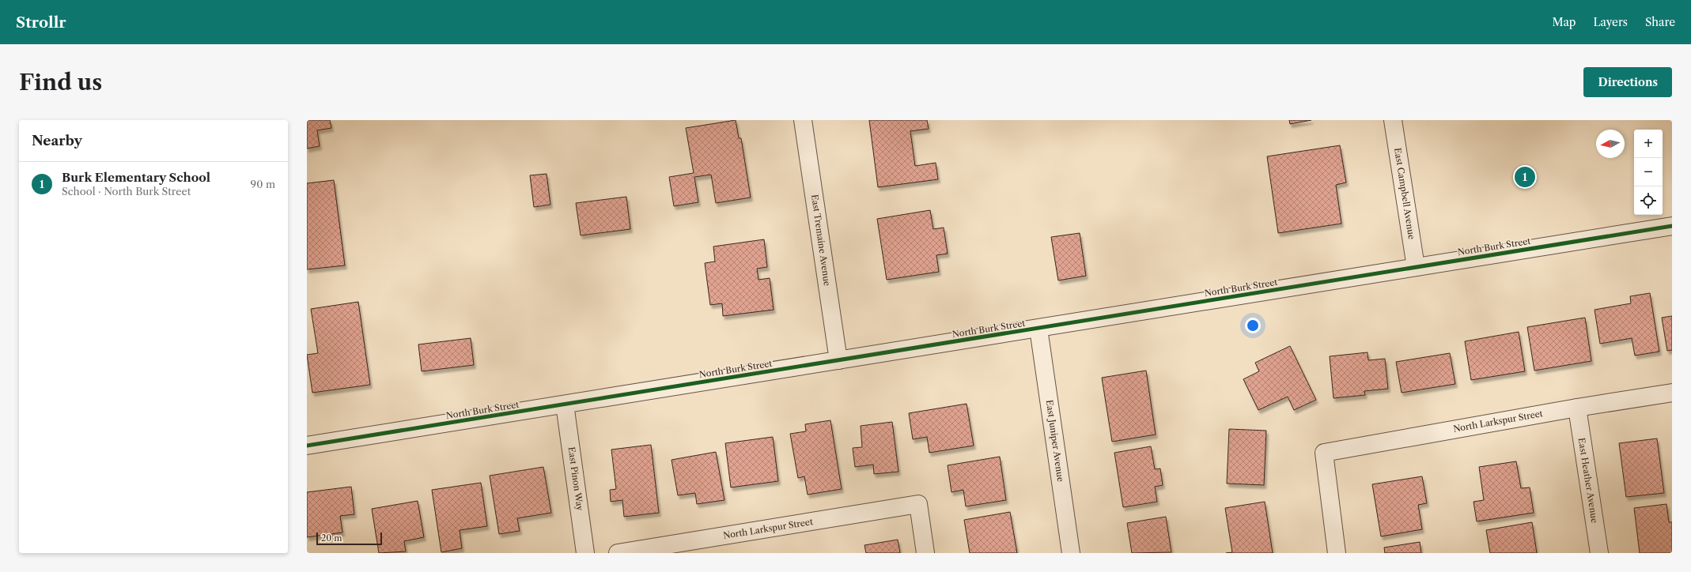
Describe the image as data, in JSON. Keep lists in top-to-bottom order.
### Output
{
  "streets": {
    "street": [
      "East Campbell Avenue",
      "East Tremaine Avenue",
      "North Burk Street",
      "North Larkspur Street",
      "East Juniper Avenue",
      "East Pinon Way",
      "East Heather Avenue"
    ]
  },
  "crossings": [
    ["East Campbell Avenue", "North Burk Street"],
    ["East Tremaine Avenue", "North Burk Street"],
    ["North Burk Street", "East Juniper Avenue"],
    ["North Burk Street", "East Pinon Way"],
    ["North Larkspur Street", "East Heather Avenue"]
  ],
  "scale_bar": "20 m",
  "north": "left",
  "page": {
    "header": "Strollr",
    "nav": ["Map", "Layers", "Share"],
    "buttons": "Directions",
    "title": "Find us",
    "heading": "Nearby",
    "map_buttons": ["+", "−"],
    "list": [
      {
        "mark": "1",
        "name": "Burk Elementary School",
        "note": "School · North Burk Street",
        "value": "90 m"
      }
    ],
    "pins": "1",
    "scale": "20 m"
  }
}
